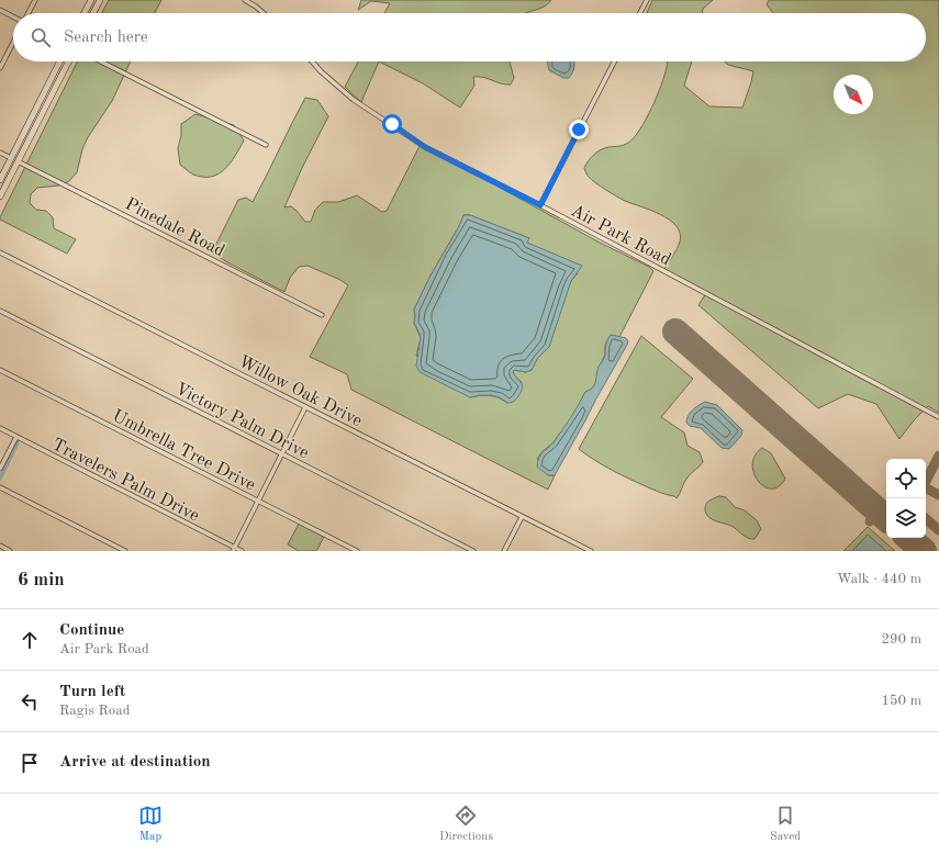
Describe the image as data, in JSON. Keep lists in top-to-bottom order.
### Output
{
  "streets": {
    "street": [
      "Pinedale Road",
      "Air Park Road",
      "Willow Oak Drive",
      "Victory Palm Drive",
      "Umbrella Tree Drive",
      "Travelers Palm Drive"
    ]
  },
  "north": "bottom right",
  "page": {
    "search": "Search here",
    "heading": ["6 min", "Walk · 440 m"],
    "list": [
      ["Continue", "Air Park Road", "290 m"],
      ["Turn left", "Ragis Road", "150 m"],
      "Arrive at destination"
    ],
    "nav": ["Map", "Directions", "Saved"]
  }
}
